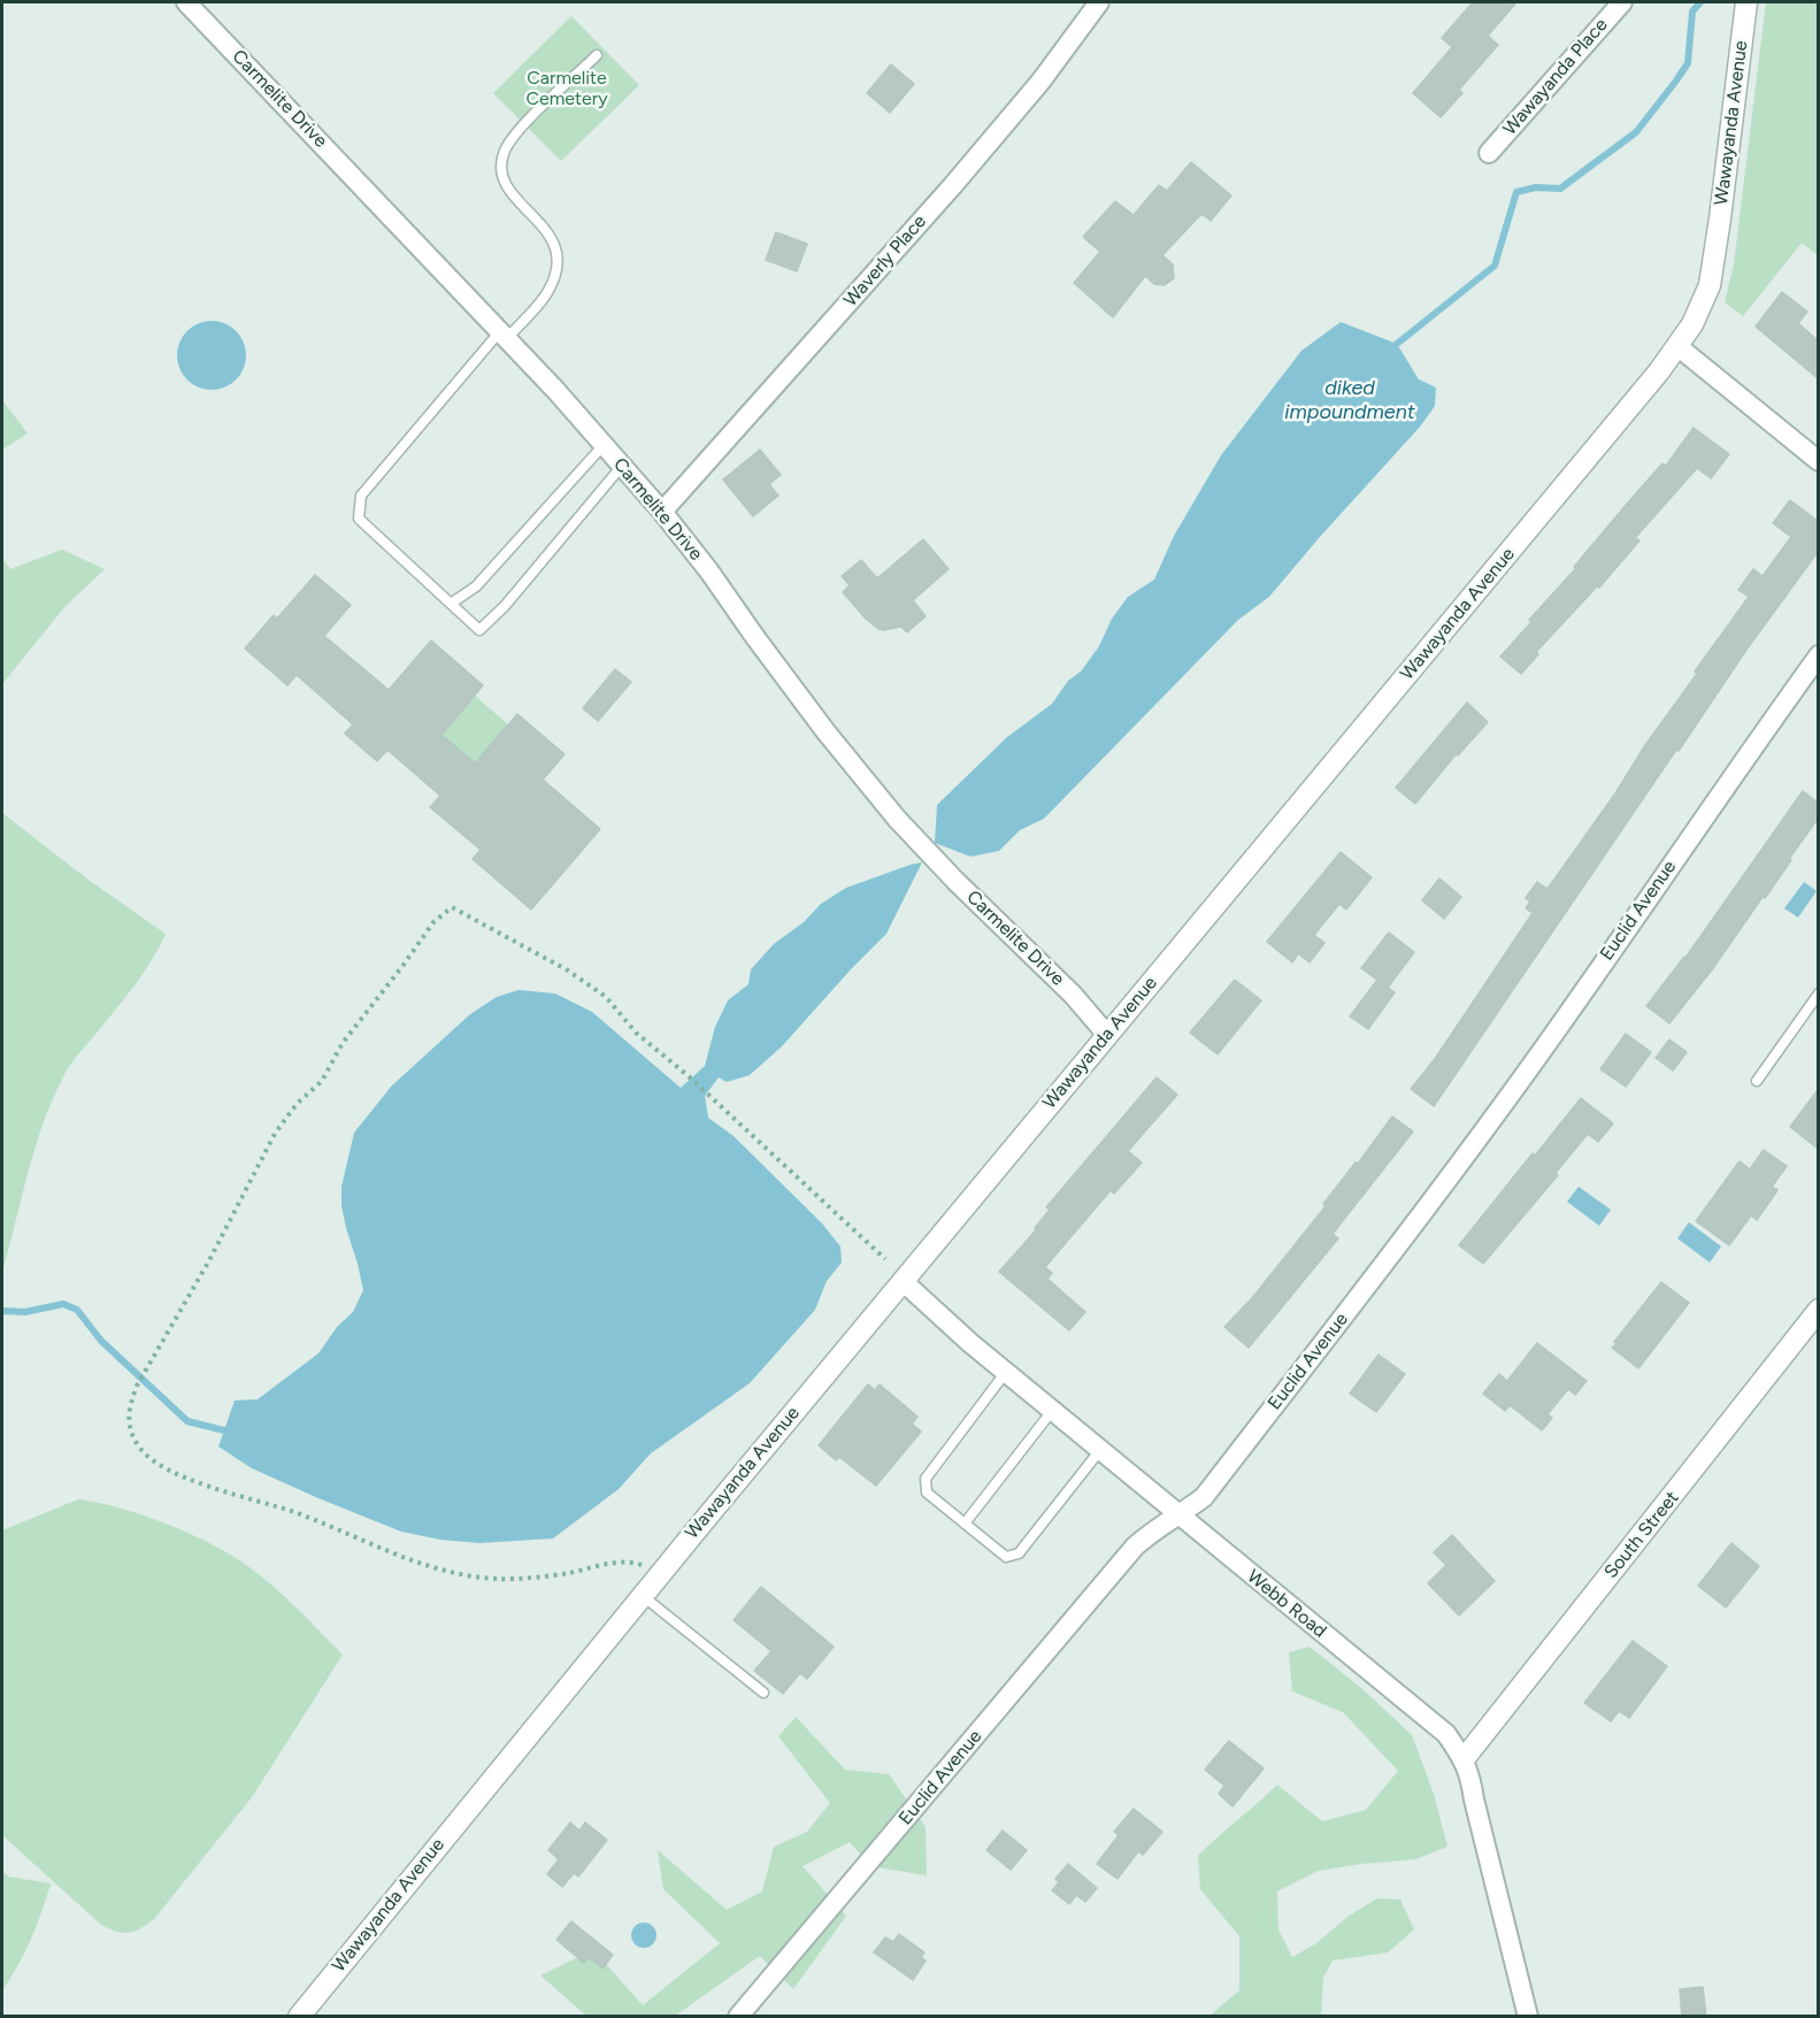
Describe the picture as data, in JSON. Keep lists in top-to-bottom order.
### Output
{
  "streets": {
    "street": [
      "Wawayanda Place",
      "Carmelite Drive",
      "Wawayanda Avenue",
      "Waverly Place",
      "Euclid Avenue",
      "South Street",
      "Webb Road"
    ]
  },
  "crossings": [
    ["Carmelite Drive", "Wawayanda Avenue"],
    ["Carmelite Drive", "Waverly Place"],
    ["Wawayanda Avenue", "Webb Road"],
    ["Euclid Avenue", "Webb Road"],
    ["South Street", "Webb Road"]
  ],
  "water": ["diked impoundment"],
  "parks": ["Carmelite Cemetery"]
}
